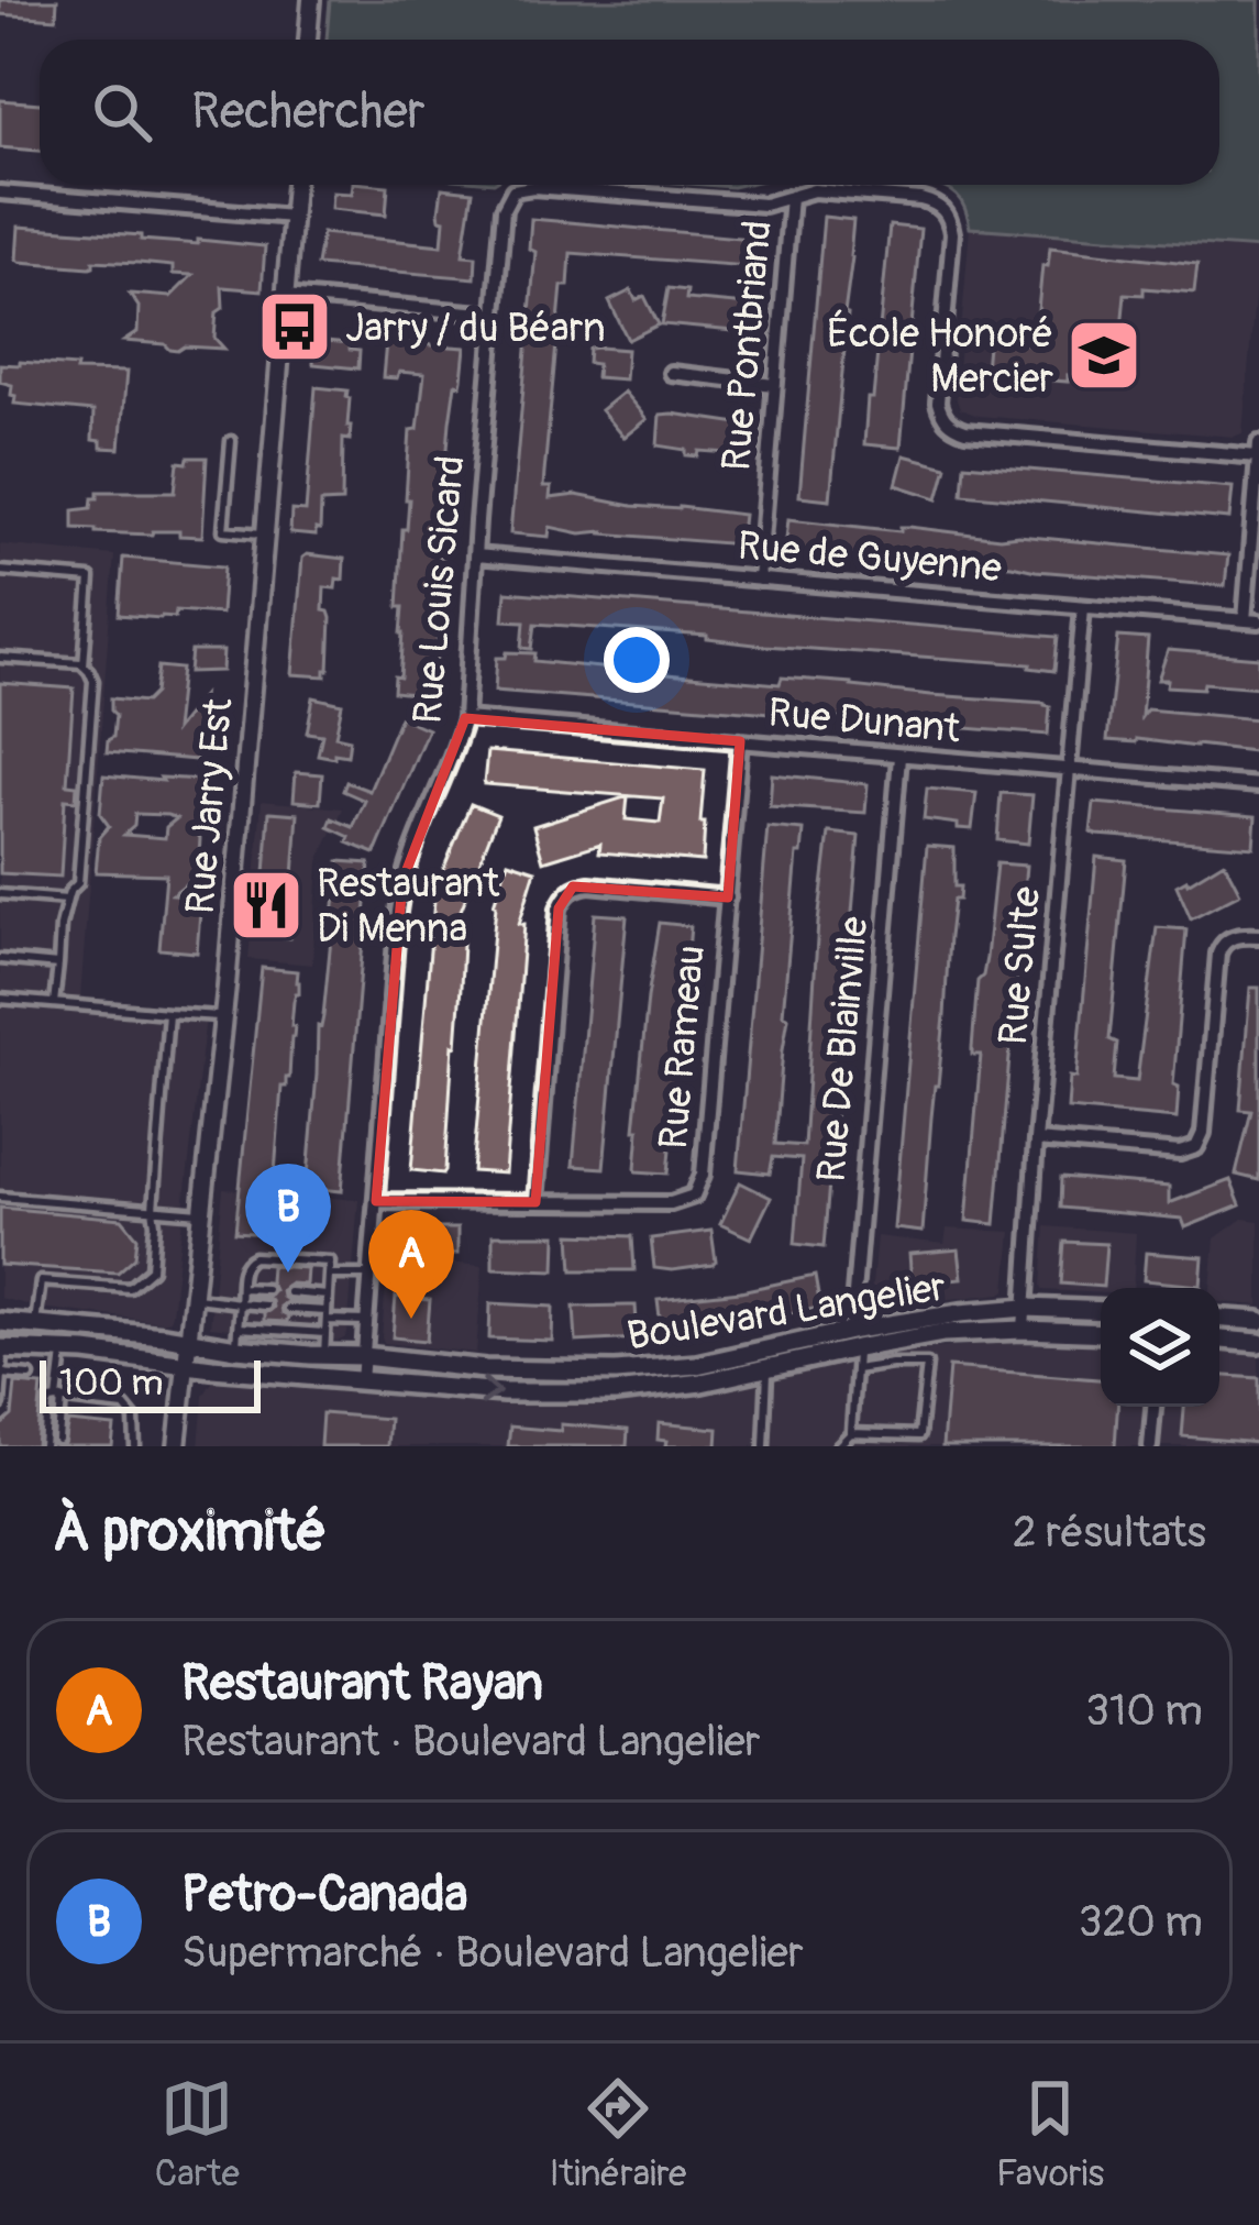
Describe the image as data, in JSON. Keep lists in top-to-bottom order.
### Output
{
  "streets": {
    "main road": ["Boulevard Langelier"],
    "street": [
      "Rue Pontbriand",
      "Rue de Guyenne",
      "Rue Louis Sicard",
      "Rue Dunant",
      "Rue Jarry Est",
      "Rue Sulte",
      "Rue Rameau",
      "Rue De Blainville"
    ]
  },
  "crossings": [
    ["Rue Pontbriand", "Rue de Guyenne"],
    ["Rue Pontbriand", "Rue Louis Sicard"],
    ["Rue de Guyenne", "Rue Louis Sicard"],
    ["Rue de Guyenne", "Rue Sulte"],
    ["Rue Louis Sicard", "Rue Dunant"],
    ["Rue Louis Sicard", "Rue Rameau"],
    ["Rue Louis Sicard", "Boulevard Langelier"],
    ["Rue Dunant", "Rue Sulte"],
    ["Rue Dunant", "Rue Rameau"],
    ["Rue Dunant", "Rue De Blainville"],
    ["Rue Jarry Est", "Boulevard Langelier"],
    ["Rue Sulte", "Boulevard Langelier"],
    ["Rue De Blainville", "Boulevard Langelier"]
  ],
  "places": {
    "bus stop": ["Jarry / du Béarn"],
    "school or university": ["École Honoré Mercier"],
    "restaurant": ["Restaurant Di Menna"]
  },
  "scale_bar": "100 m",
  "page": {
    "search": "Rechercher",
    "pins": ["B", "A"],
    "scale": "100 m",
    "heading": ["À proximité", "2 résultats"],
    "list": [
      {
        "mark": "A",
        "name": "Restaurant Rayan",
        "note": "Restaurant · Boulevard Langelier",
        "value": "310 m"
      },
      {
        "mark": "B",
        "name": "Petro-Canada",
        "note": "Supermarché · Boulevard Langelier",
        "value": "320 m"
      }
    ],
    "nav": ["Carte", "Itinéraire", "Favoris"]
  }
}
